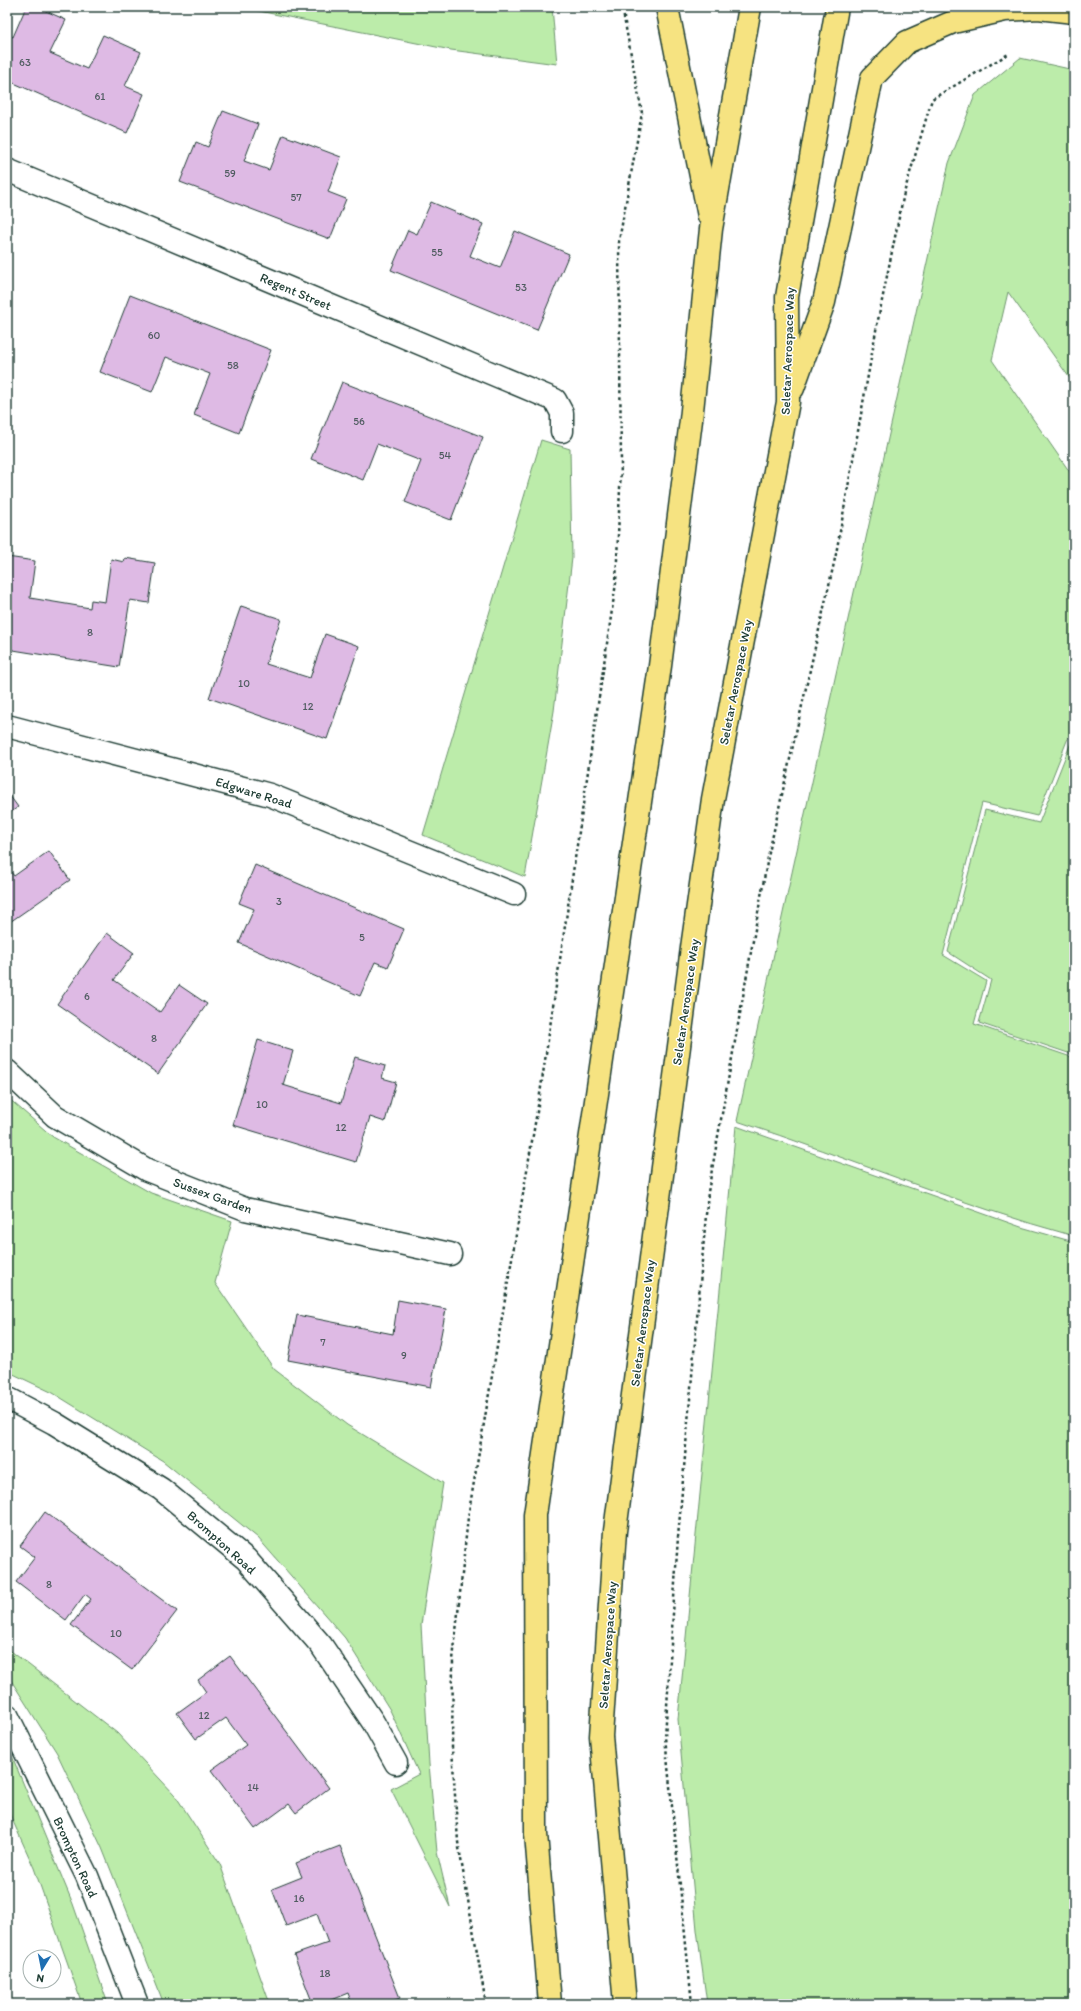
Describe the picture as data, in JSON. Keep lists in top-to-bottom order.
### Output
{
  "streets": {
    "main road": ["Seletar Aerospace Way"],
    "street": [
      "Regent Street",
      "Edgware Road",
      "Sussex Garden",
      "Brompton Road"
    ]
  },
  "house_numbers": [
    "63",
    "61",
    "59",
    "57",
    "55",
    "53",
    "60",
    "58",
    "56",
    "54",
    "8",
    "10",
    "12",
    "3",
    "5",
    "6",
    "8",
    "10",
    "12",
    "7",
    "9",
    "8",
    "10",
    "12",
    "14",
    "16",
    "18"
  ],
  "north": "bottom"
}
